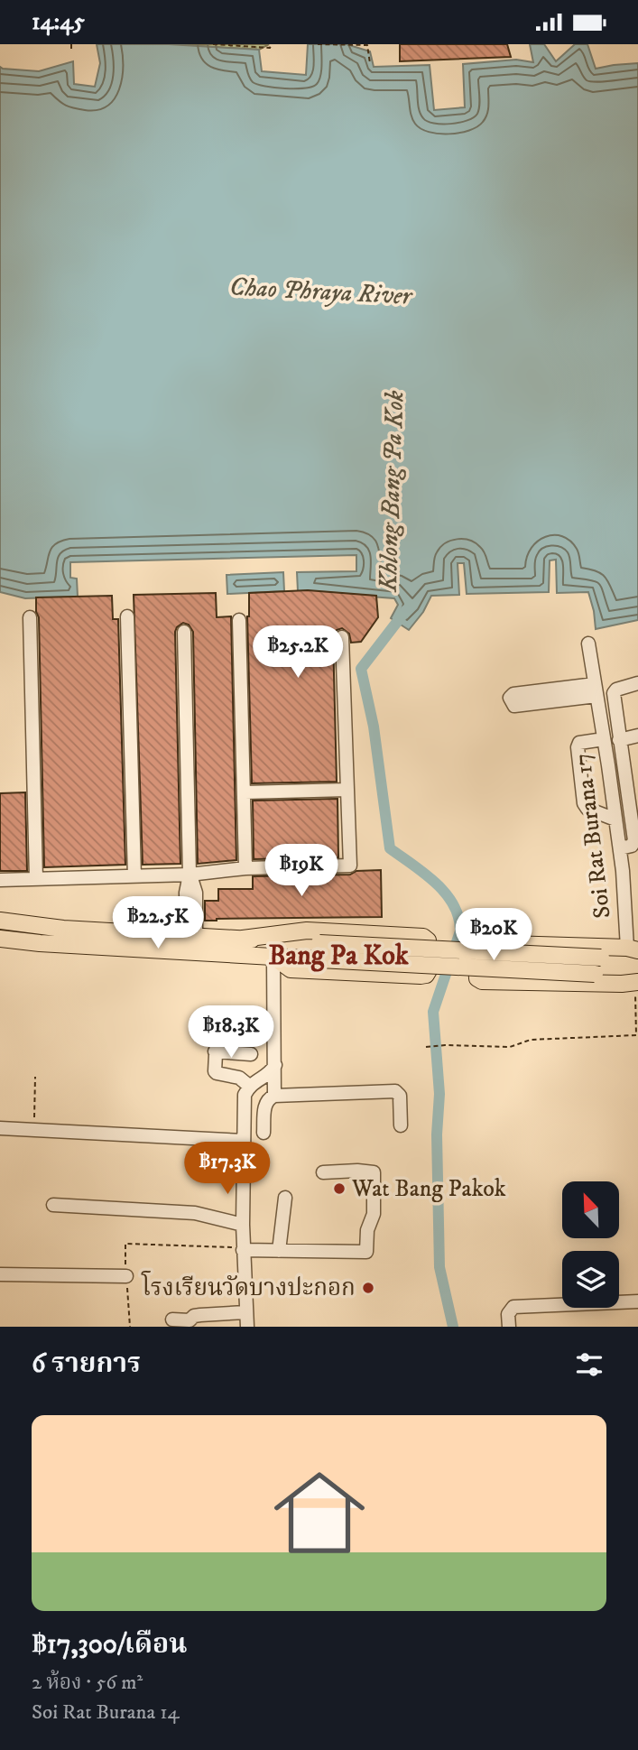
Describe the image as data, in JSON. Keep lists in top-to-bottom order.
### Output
{
  "streets": {
    "street": ["Soi Rat Burana 17"]
  },
  "districts": ["Bang Pa Kok"],
  "water": ["Chao Phraya River", "Khlong Bang Pa Kok"],
  "places": ["Wat Bang Pakok", "โรงเรียนวัดบางปะกอก"],
  "north": "top left",
  "page": {
    "status": "14:45",
    "price": [
      "฿25.2K",
      "฿19K",
      "฿22.5K",
      "฿20K",
      "฿18.3K",
      "฿17.3K"
    ],
    "heading": "6 รายการ",
    "list": [
      {
        "name": "฿17,300/เดือน",
        "note": "2 ห้อง · 56 m² · Soi Rat Burana 14"
      }
    ]
  }
}
